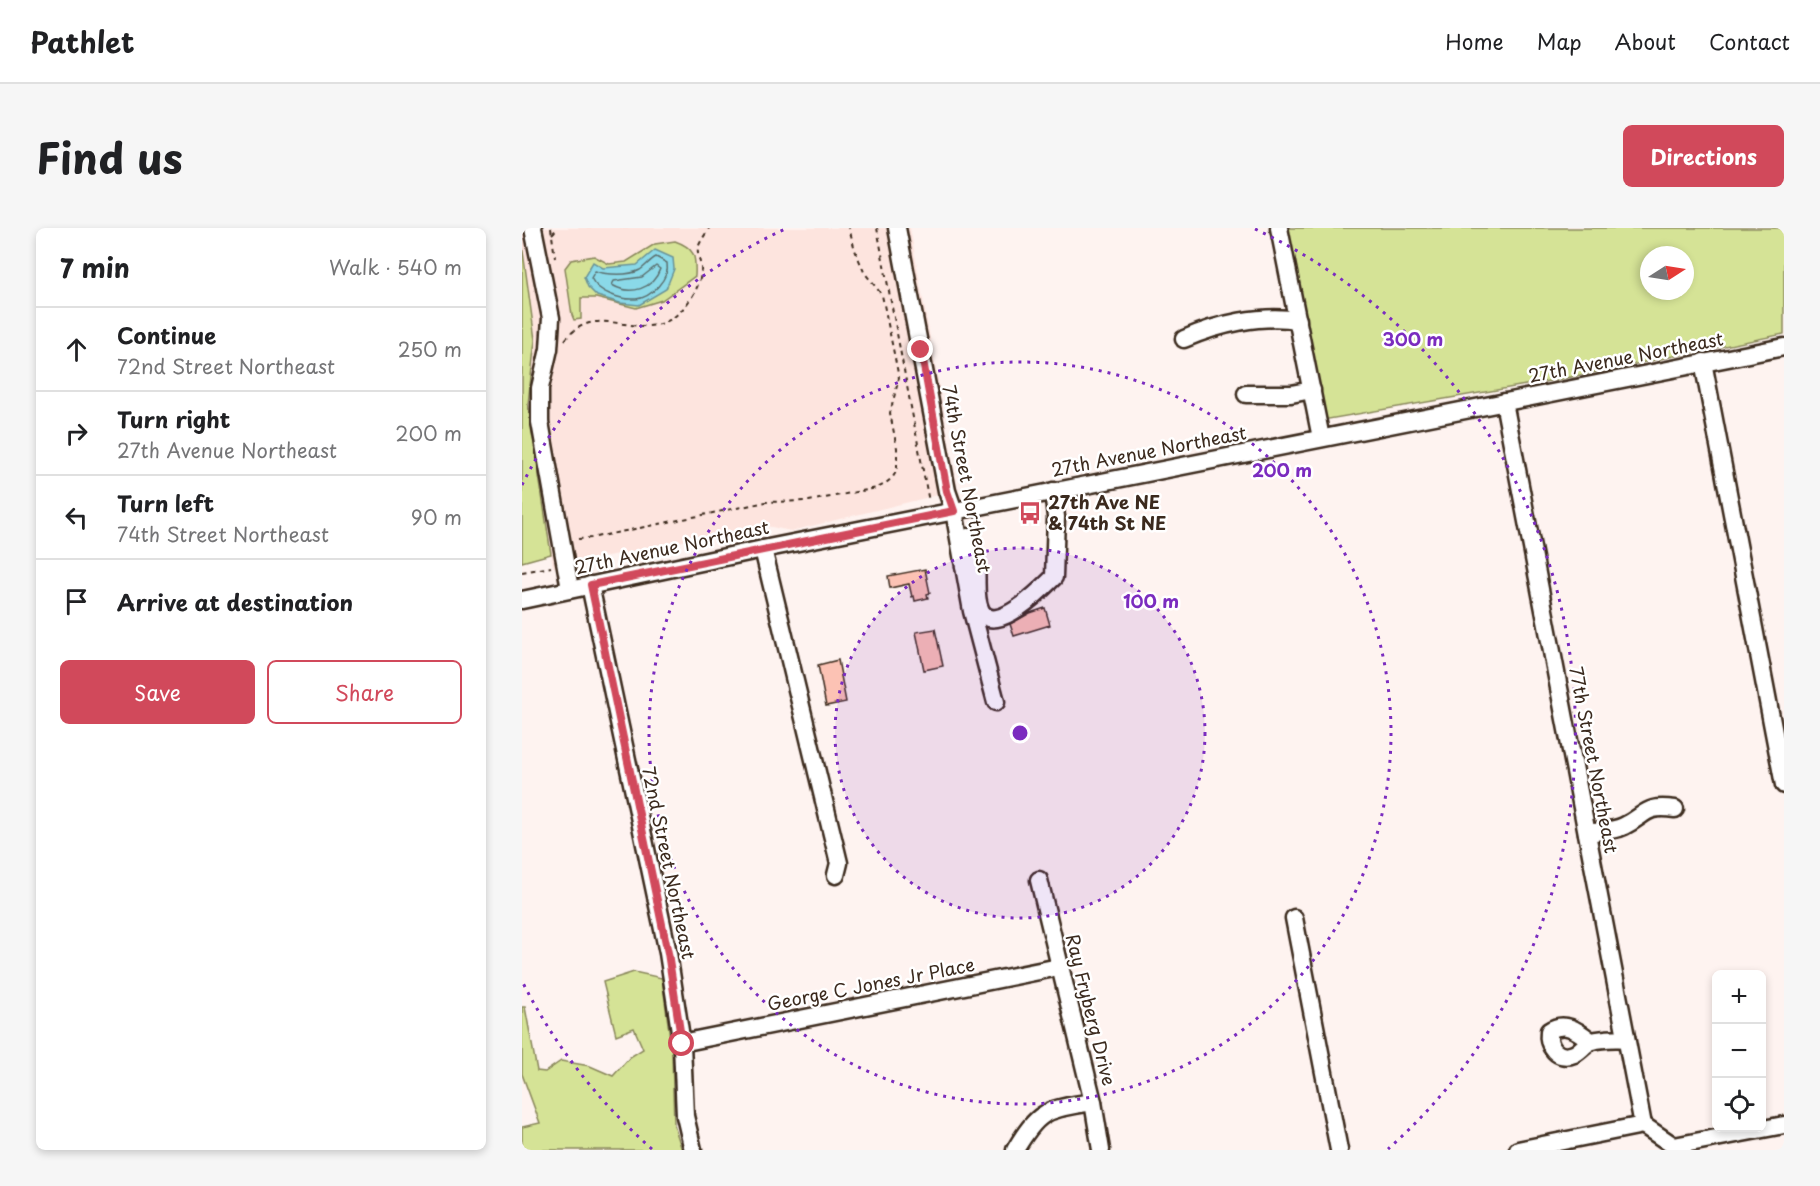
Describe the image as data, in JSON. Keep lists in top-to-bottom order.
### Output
{
  "streets": {
    "street": [
      "27th Avenue Northeast",
      "74th Street Northeast",
      "77th Street Northeast",
      "72nd Street Northeast",
      "George C Jones Jr Place",
      "Ray Fryberg Drive"
    ]
  },
  "crossings": [
    ["27th Avenue Northeast", "74th Street Northeast"],
    ["27th Avenue Northeast", "77th Street Northeast"],
    ["27th Avenue Northeast", "72nd Street Northeast"],
    ["George C Jones Jr Place", "Ray Fryberg Drive"]
  ],
  "places": {
    "bus stop": ["27th Ave NE & 74th St NE"]
  },
  "north": "right",
  "page": {
    "header": "Pathlet",
    "nav": [
      "Home",
      "Map",
      "About",
      "Contact"
    ],
    "title": "Find us",
    "buttons": [
      "Directions",
      ["Save", "Share"]
    ],
    "heading": ["7 min", "Walk · 540 m"],
    "list": [
      ["Continue", "72nd Street Northeast", "250 m"],
      ["Turn right", "27th Avenue Northeast", "200 m"],
      ["Turn left", "74th Street Northeast", "90 m"],
      "Arrive at destination"
    ],
    "map_buttons": ["+", "−"]
  },
  "rings": ["300 m", "200 m", "100 m"]
}
